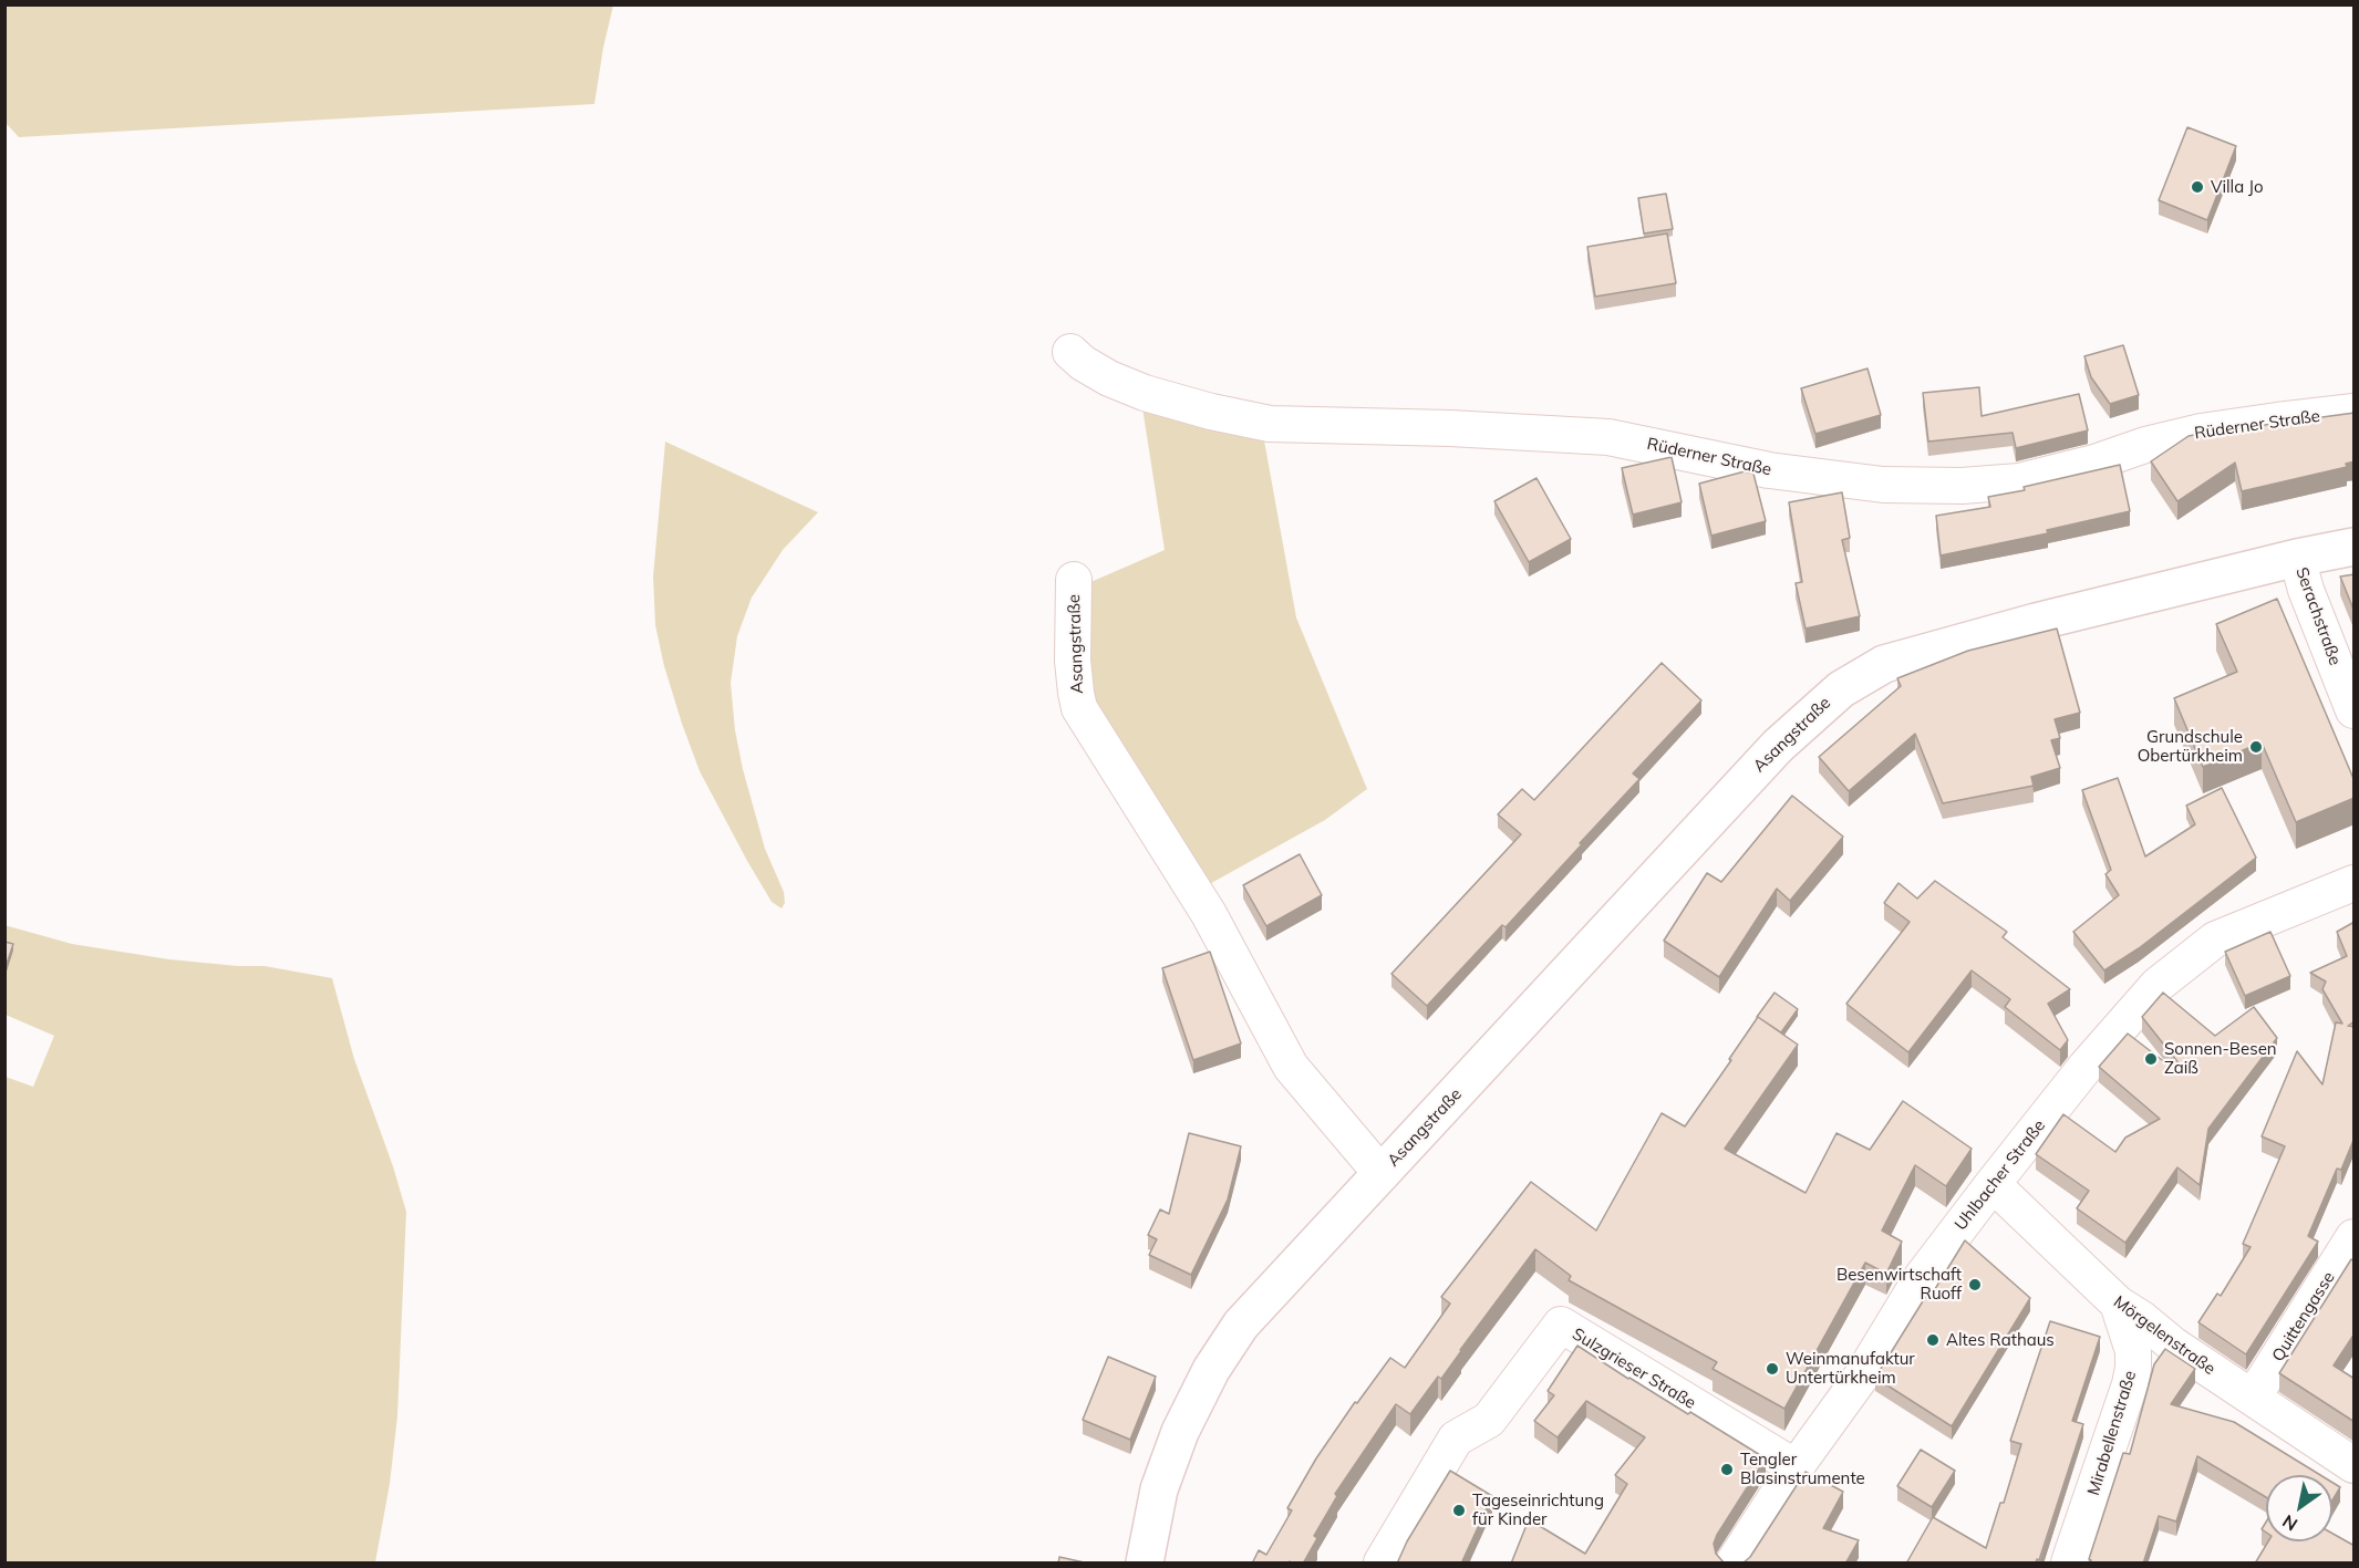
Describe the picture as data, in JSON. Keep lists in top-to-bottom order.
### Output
{
  "streets": {
    "street": [
      "Rüderner Straße",
      "Serachstraße",
      "Asangstraße",
      "Uhlbacher Straße",
      "Quittengasse",
      "Mörgelenstraße",
      "Sulzgrieser Straße",
      "Mirabellenstraße"
    ]
  },
  "crossings": [
    ["Serachstraße", "Asangstraße"],
    ["Uhlbacher Straße", "Mörgelenstraße"],
    ["Uhlbacher Straße", "Sulzgrieser Straße"],
    ["Quittengasse", "Mörgelenstraße"],
    ["Mörgelenstraße", "Mirabellenstraße"]
  ],
  "places": [
    "Villa Jo",
    "Grundschule Obertürkheim",
    "Sonnen-Besen Zaiß",
    "Besenwirtschaft Ruoff",
    "Altes Rathaus",
    "Weinmanufaktur Untertürkheim",
    "Tengler Blasinstrumente",
    "Tageseinrichtung für Kinder"
  ],
  "north": "bottom left"
}
